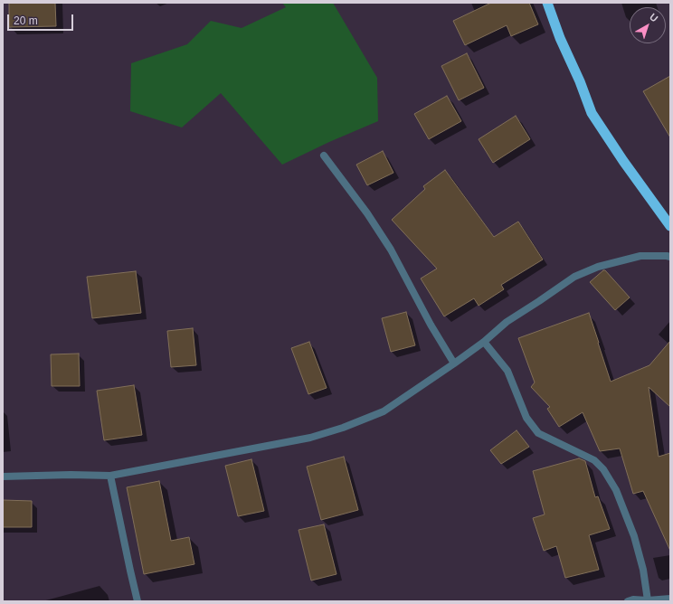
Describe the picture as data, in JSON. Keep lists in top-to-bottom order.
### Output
{
  "scale_bar": "20 m",
  "north": "top right"
}
